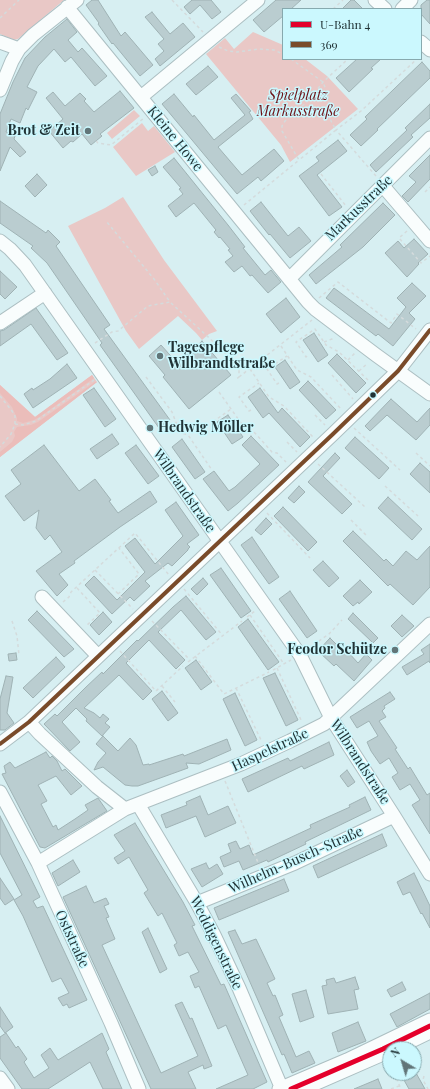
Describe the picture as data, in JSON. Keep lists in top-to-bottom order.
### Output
{
  "streets": {
    "street": [
      "Kleine Howe",
      "Markusstraße",
      "Wilbrandstraße",
      "Haspelstraße",
      "Wilhelm-Busch-Straße",
      "Oststraße",
      "Weddigenstraße"
    ]
  },
  "crossings": [
    ["Kleine Howe", "Markusstraße"],
    ["Wilbrandstraße", "Haspelstraße"],
    ["Wilbrandstraße", "Wilhelm-Busch-Straße"],
    ["Haspelstraße", "Oststraße"],
    ["Haspelstraße", "Weddigenstraße"],
    ["Wilhelm-Busch-Straße", "Weddigenstraße"]
  ],
  "parks": ["Spielplatz Markusstraße"],
  "places": [
    "Brot & Zeit",
    "Tagespflege Wilbrandtstraße",
    "Hedwig Möller",
    "Feodor Schütze"
  ],
  "lines": ["transit line 369", "metro line 4"],
  "legend": ["U-Bahn 4", "369"],
  "north": "top left"
}
